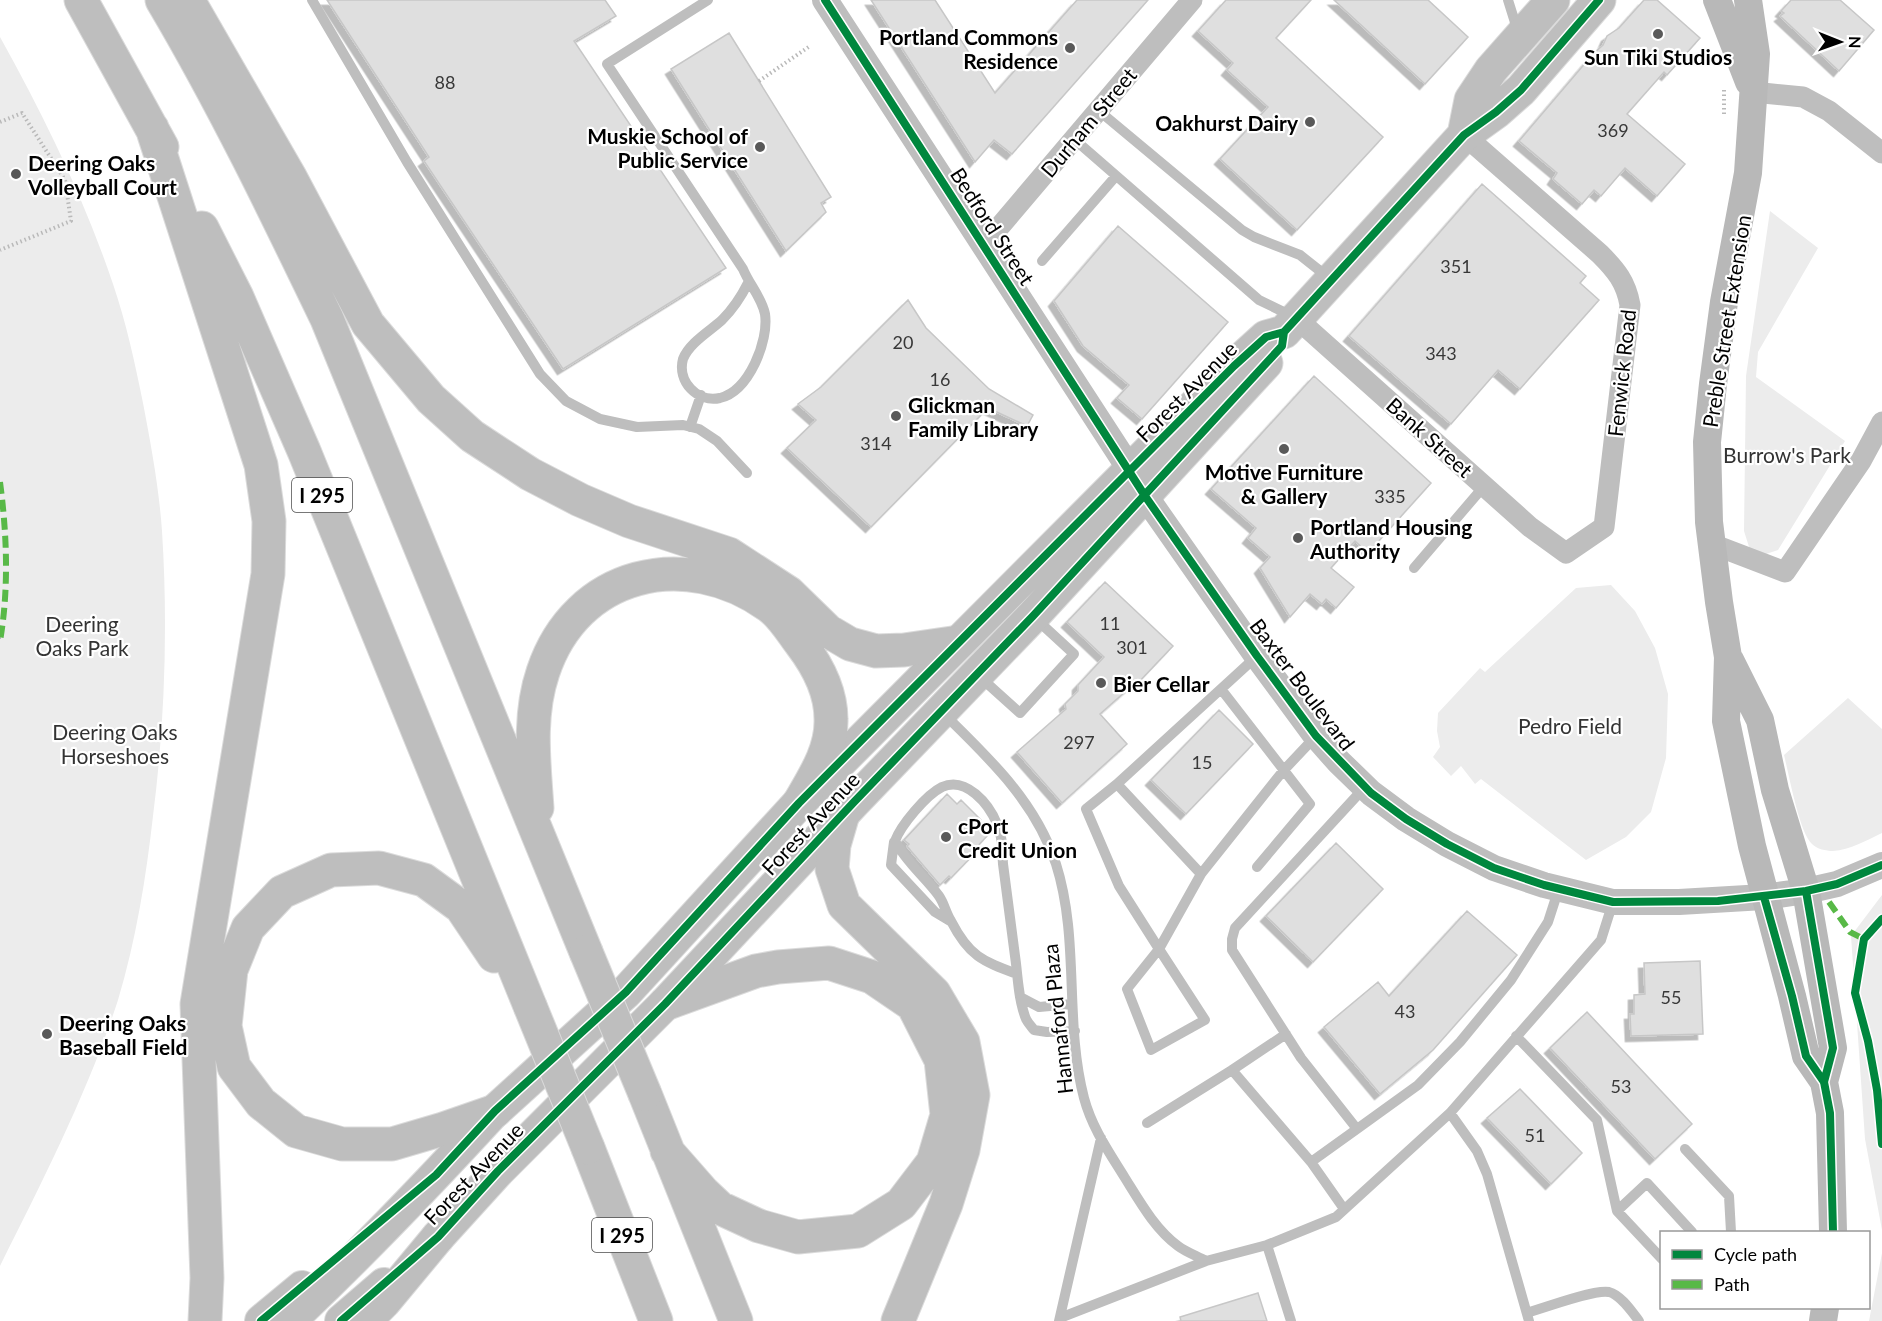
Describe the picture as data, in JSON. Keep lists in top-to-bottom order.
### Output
{
  "streets": {
    "highway": ["Forest Avenue", "I 295"],
    "main road": ["Preble Street Extension"],
    "street": [
      "Durham Street",
      "Bedford Street",
      "Fenwick Road",
      "Bank Street",
      "Baxter Boulevard"
    ],
    "lane": ["Hannaford Plaza"]
  },
  "crossings": [
    ["Durham Street", "Bedford Street"],
    ["Bedford Street", "Forest Avenue"],
    ["Bedford Street", "Baxter Boulevard"],
    ["Preble Street Extension", "Baxter Boulevard"],
    ["Fenwick Road", "Forest Avenue"],
    ["Fenwick Road", "Bank Street"],
    ["Forest Avenue", "Bank Street"],
    ["Forest Avenue", "Baxter Boulevard"],
    ["Forest Avenue", "Hannaford Plaza"]
  ],
  "parks": [
    "Burrow's Park",
    "Deering Oaks Park",
    "Pedro Field",
    "Deering Oaks Horseshoes"
  ],
  "places": [
    "Sun Tiki Studios",
    "Portland Commons Residence",
    "Oakhurst Dairy",
    "Muskie School of Public Service",
    "Deering Oaks Volleyball Court",
    "Glickman Family Library",
    "Motive Furniture & Gallery",
    "Portland Housing Authority",
    "Bier Cellar",
    "cPort Credit Union",
    "Deering Oaks Baseball Field"
  ],
  "house_numbers": [
    "88",
    "369",
    "351",
    "20",
    "343",
    "16",
    "314",
    "335",
    "11",
    "301",
    "297",
    "15",
    "55",
    "43",
    "53",
    "51"
  ],
  "legend": ["Cycle path", "Path"],
  "north": "right"
}
